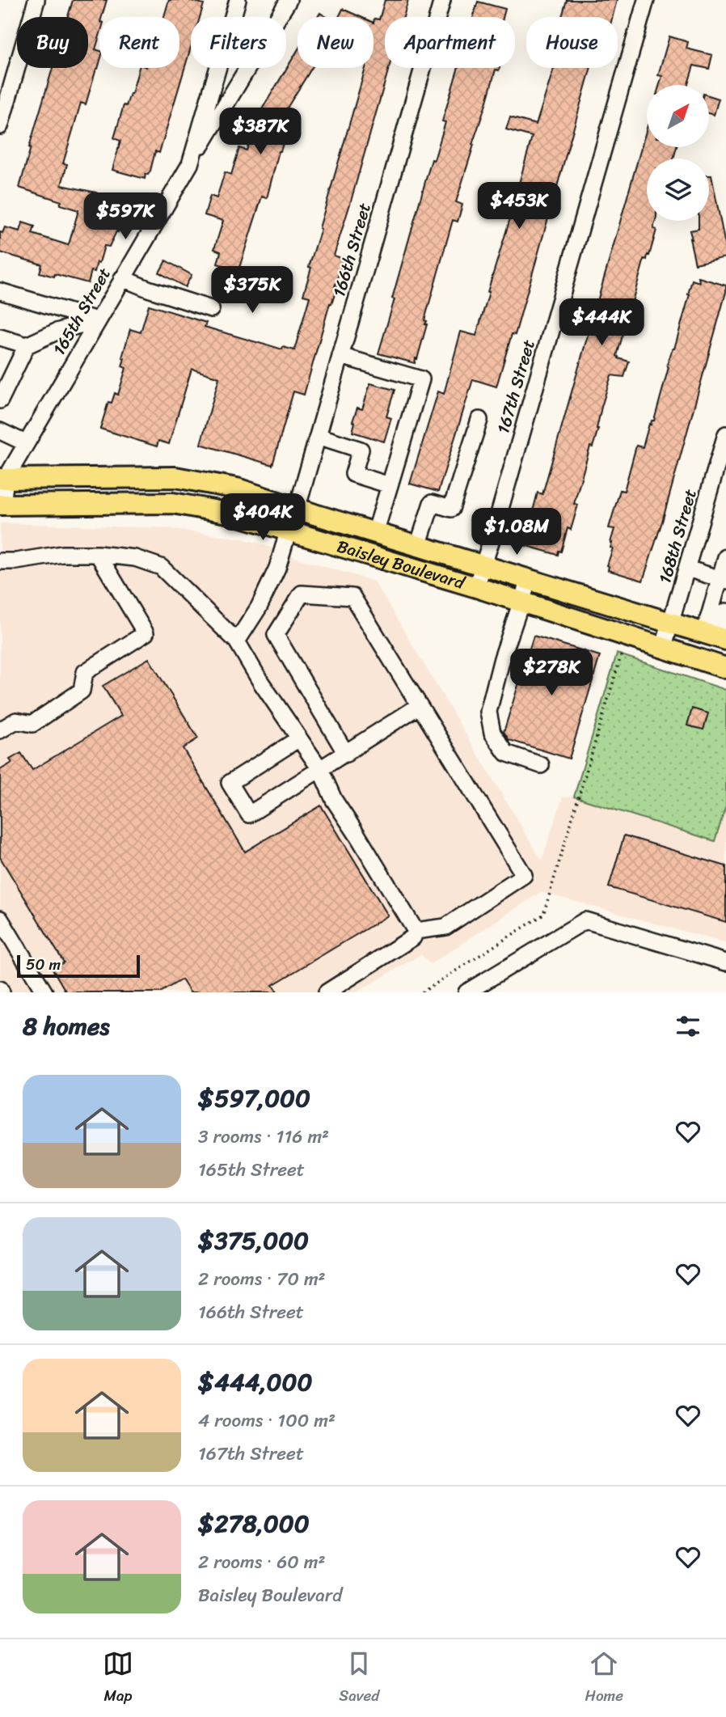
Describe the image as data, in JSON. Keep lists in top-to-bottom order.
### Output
{
  "streets": {
    "main road": ["Baisley Boulevard"],
    "street": [
      "166th Street",
      "165th Street",
      "167th Street",
      "168th Street"
    ]
  },
  "crossings": [
    ["166th Street", "Baisley Boulevard"],
    ["165th Street", "Baisley Boulevard"],
    ["167th Street", "Baisley Boulevard"],
    ["168th Street", "Baisley Boulevard"]
  ],
  "scale_bar": "50 m",
  "north": "top right",
  "page": {
    "chip": [
      "Buy",
      "Rent",
      "Filters",
      "New",
      "Apartment",
      "House"
    ],
    "price": [
      "$387K",
      "$453K",
      "$597K",
      "$375K",
      "$444K",
      "$404K",
      "$1.08M",
      "$278K"
    ],
    "scale": "50 m",
    "heading": "8 homes",
    "list": [
      {
        "name": "$597,000",
        "note": "3 rooms · 116 m² · 165th Street"
      },
      {
        "name": "$375,000",
        "note": "2 rooms · 70 m² · 166th Street"
      },
      {
        "name": "$444,000",
        "note": "4 rooms · 100 m² · 167th Street"
      },
      {
        "name": "$278,000",
        "note": "2 rooms · 60 m² · Baisley Boulevard"
      }
    ],
    "tabs": ["Map", "Saved", "Home"]
  }
}
